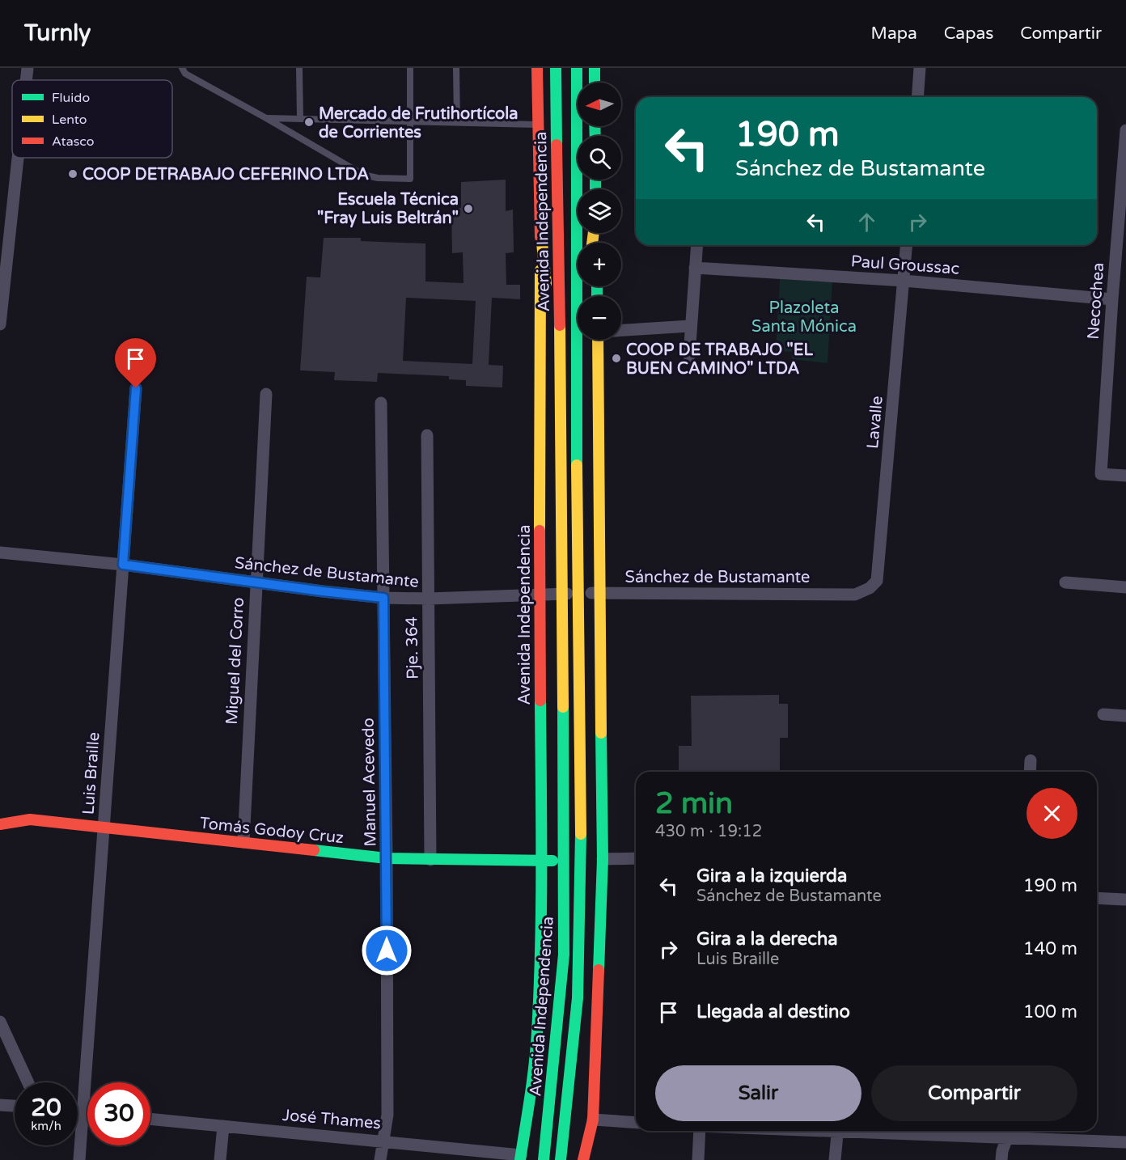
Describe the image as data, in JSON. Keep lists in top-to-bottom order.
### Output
{
  "streets": {
    "main road": ["Avenida Independencia", "Tomás Godoy Cruz"],
    "street": [
      "Paul Groussac",
      "Necochea",
      "Lavalle",
      "Sánchez de Bustamante",
      "Pje. 364",
      "Miguel del Corro",
      "Luis Braille",
      "Manuel Acevedo",
      "José Thames"
    ]
  },
  "crossings": [
    ["Avenida Independencia", "Sánchez de Bustamante"],
    ["Avenida Independencia", "Tomás Godoy Cruz"],
    ["Avenida Independencia", "José Thames"],
    ["Paul Groussac", "Necochea"],
    ["Paul Groussac", "Lavalle"],
    ["Lavalle", "Sánchez de Bustamante"],
    ["Sánchez de Bustamante", "Pje. 364"],
    ["Sánchez de Bustamante", "Miguel del Corro"],
    ["Sánchez de Bustamante", "Luis Braille"],
    ["Sánchez de Bustamante", "Manuel Acevedo"],
    ["Pje. 364", "Tomás Godoy Cruz"],
    ["Miguel del Corro", "Tomás Godoy Cruz"],
    ["Luis Braille", "Tomás Godoy Cruz"],
    ["Manuel Acevedo", "Tomás Godoy Cruz"],
    ["Manuel Acevedo", "José Thames"]
  ],
  "parks": ["Plazoleta Santa Mónica"],
  "places": [
    "Mercado de Frutihortícola de Corrientes",
    "COOP DETRABAJO CEFERINO LTDA",
    "Escuela Técnica \"Fray Luis Beltrán\"",
    "COOP DE TRABAJO \"EL BUEN CAMINO\" LTDA"
  ],
  "legend": ["Fluido", "Lento", "Atasco"],
  "north": "left",
  "page": {
    "header": "Turnly",
    "nav": ["Mapa", "Capas", "Compartir"],
    "map_buttons": ["+", "−"],
    "turn": ["190 m", "Sánchez de Bustamante"],
    "heading": ["2 min", "430 m · 19:12"],
    "list": [
      {
        "name": "Gira a la izquierda",
        "note": "Sánchez de Bustamante",
        "value": "190 m"
      },
      {
        "name": "Gira a la derecha",
        "note": "Luis Braille",
        "value": "140 m"
      },
      {
        "name": "Llegada al destino",
        "value": "100 m"
      }
    ],
    "buttons": ["Salir", "Compartir"],
    "speed": "20 km/h",
    "limit": "30"
  }
}
